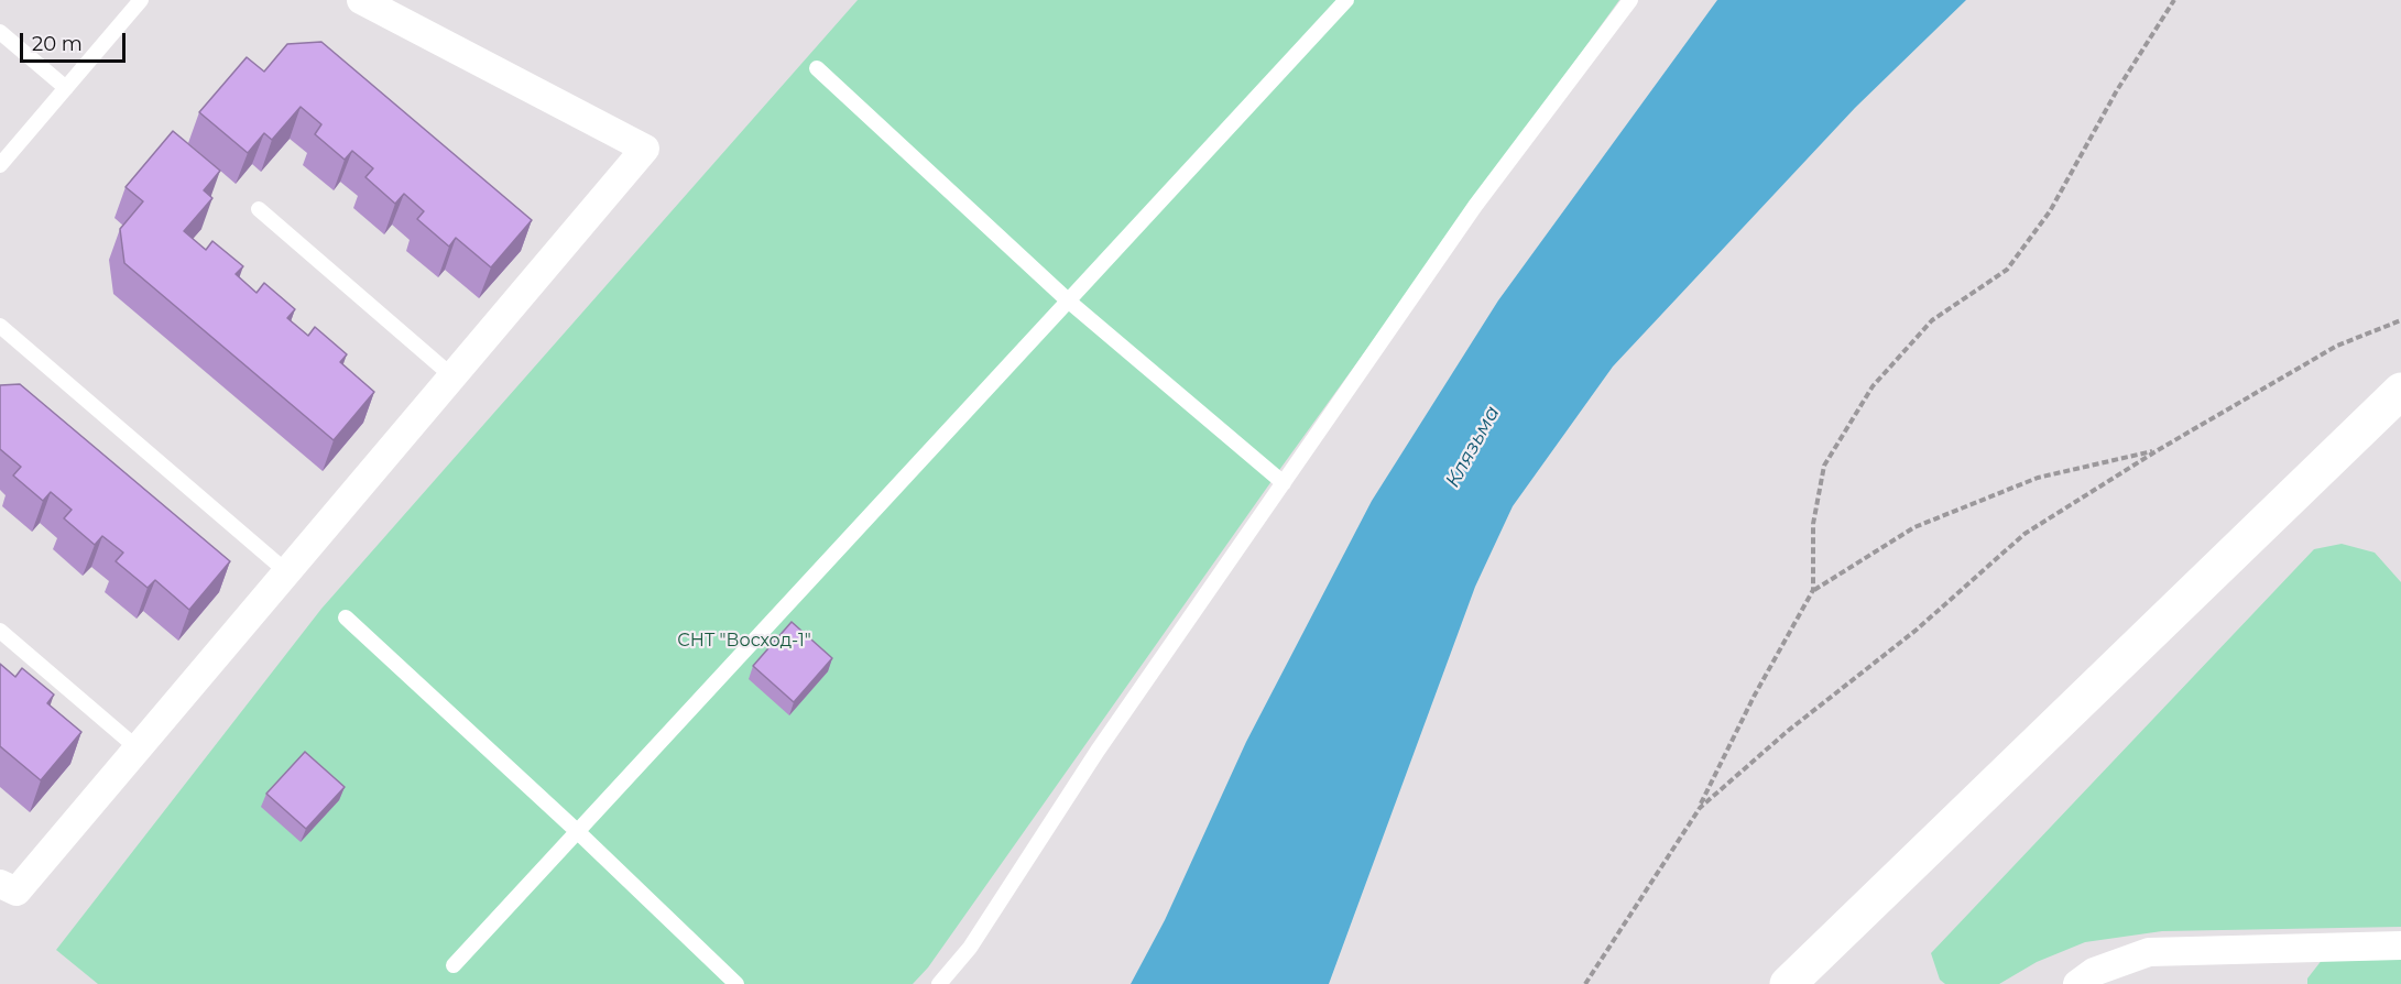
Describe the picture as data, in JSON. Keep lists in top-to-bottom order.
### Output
{
  "water": ["Клязьма"],
  "parks": ["СНТ \"Восход-1\""],
  "scale_bar": "20 m"
}
